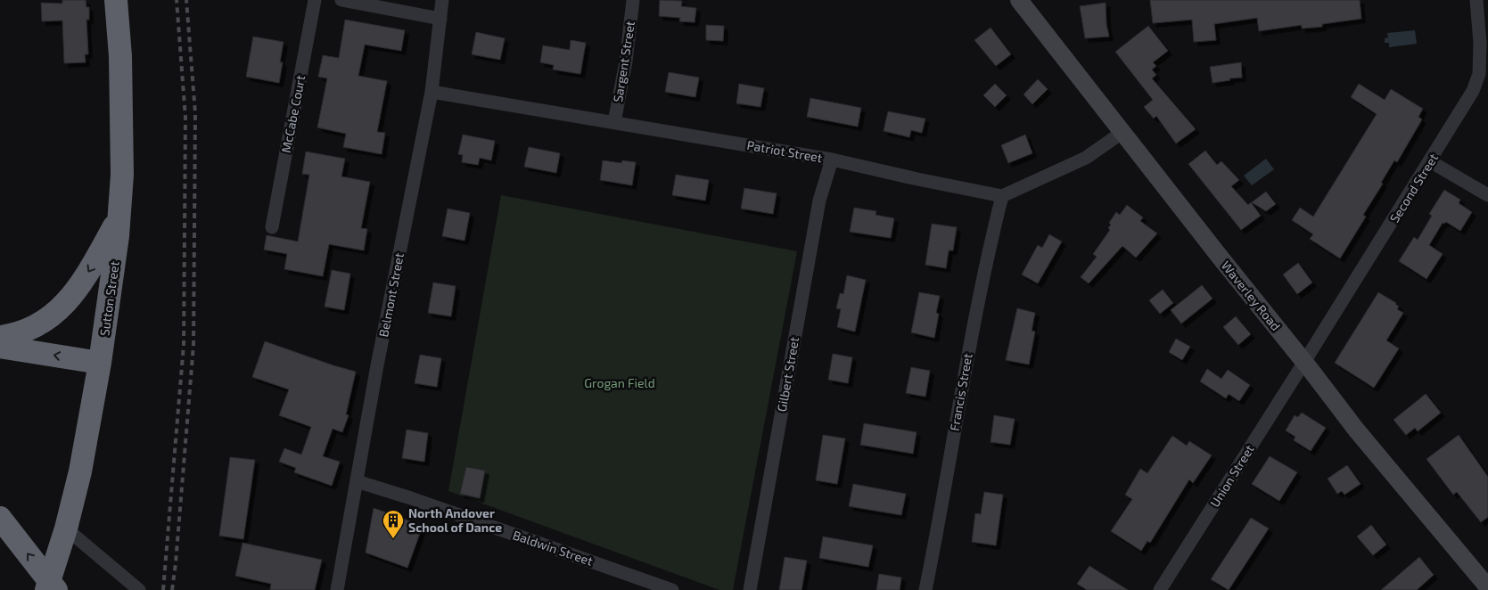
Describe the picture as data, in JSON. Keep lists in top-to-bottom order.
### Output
{
  "streets": {
    "highway": ["Sutton Street"],
    "street": [
      "Sargent Street",
      "McCabe Court",
      "Patriot Street",
      "Second Street",
      "Belmont Street",
      "Waverley Road",
      "Gilbert Street",
      "Francis Street",
      "Union Street",
      "Baldwin Street"
    ]
  },
  "crossings": [
    ["Sargent Street", "Patriot Street"],
    ["Patriot Street", "Belmont Street"],
    ["Patriot Street", "Gilbert Street"],
    ["Patriot Street", "Francis Street"],
    ["Second Street", "Waverley Road"],
    ["Second Street", "Union Street"],
    ["Belmont Street", "Baldwin Street"],
    ["Waverley Road", "Union Street"]
  ],
  "parks": ["Grogan Field"],
  "places": {
    "building": ["North Andover School of Dance"]
  }
}
